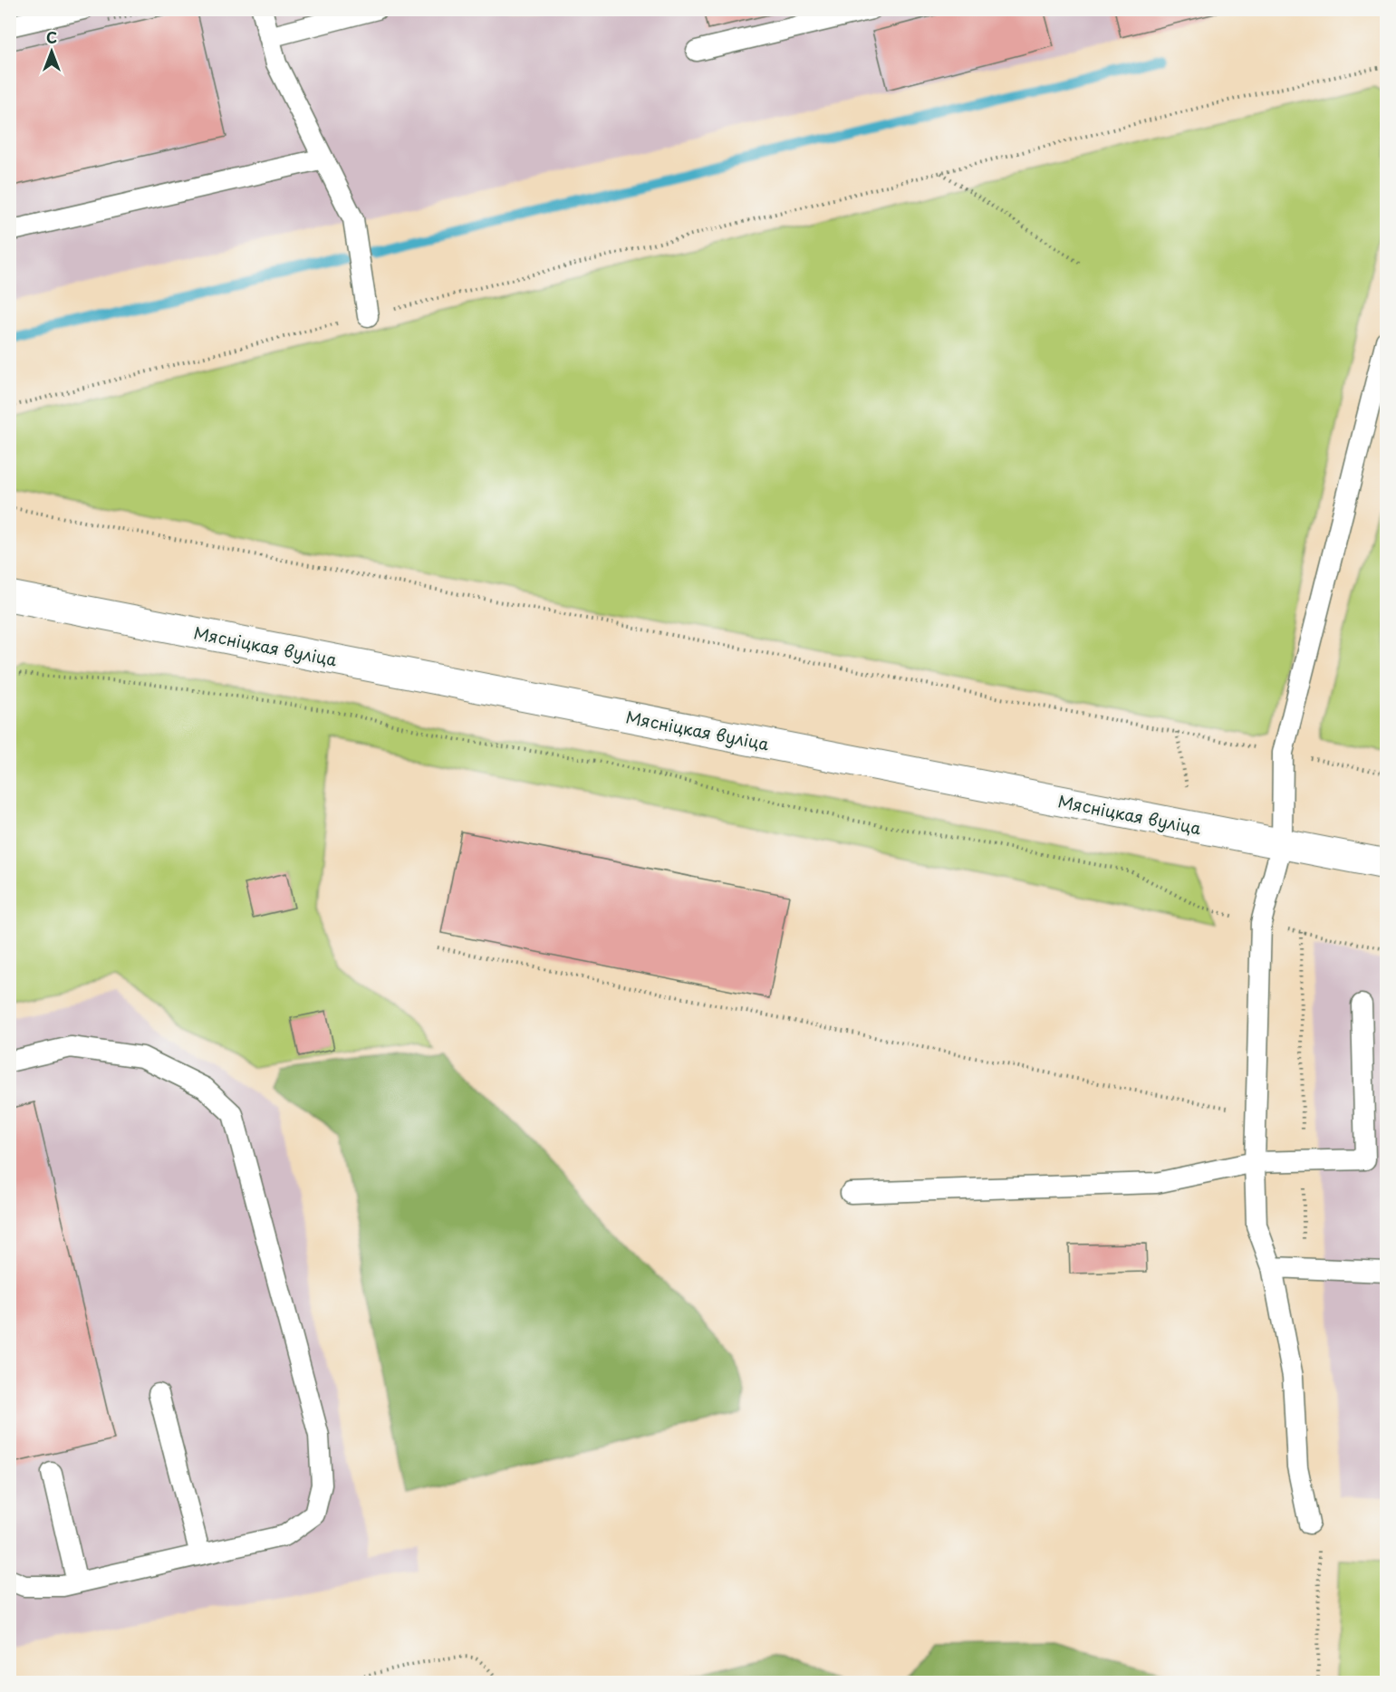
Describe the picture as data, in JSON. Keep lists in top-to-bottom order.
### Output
{
  "streets": {
    "main road": ["Мясніцкая вуліца"]
  },
  "north": "top"
}
